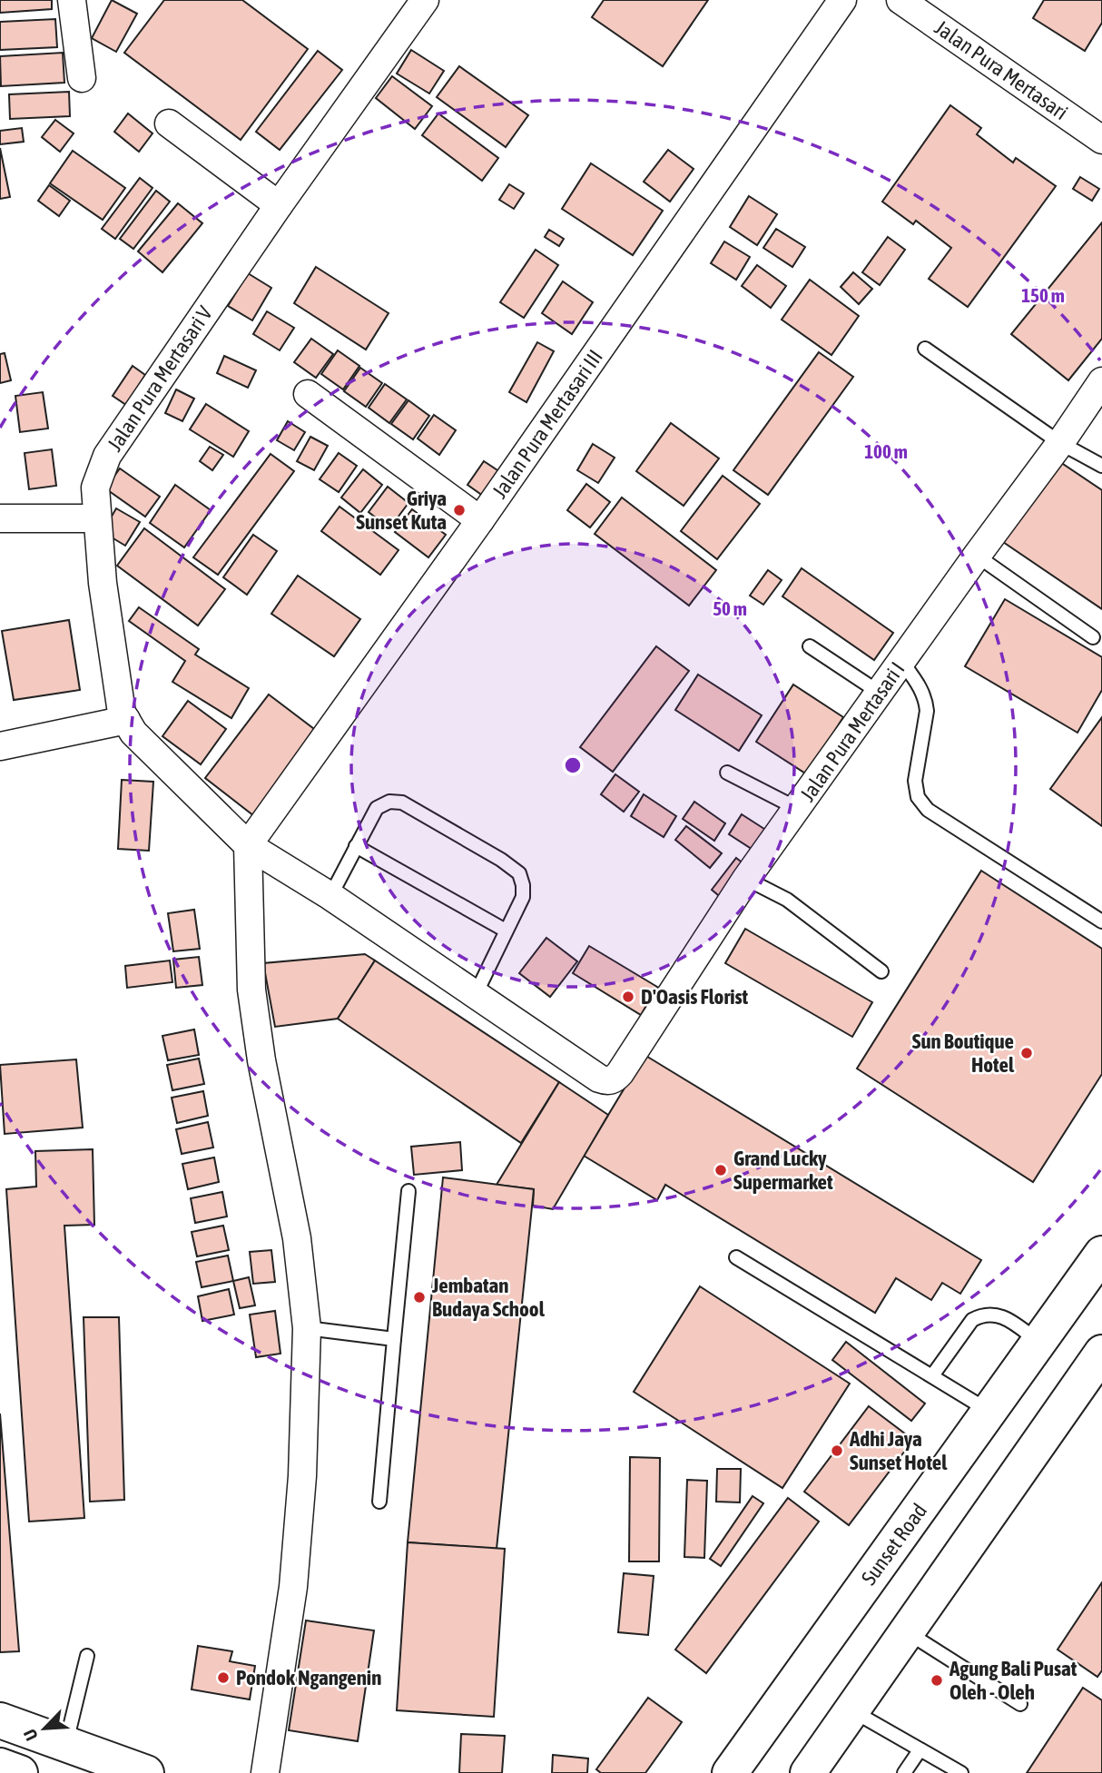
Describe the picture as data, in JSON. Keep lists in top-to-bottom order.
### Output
{
  "streets": {
    "highway": ["Sunset Road"],
    "street": [
      "Jalan Pura Mertasari",
      "Jalan Pura Mertasari V",
      "Jalan Pura Mertasari III",
      "Jalan Pura Mertasari I"
    ]
  },
  "crossings": [
    ["Jalan Pura Mertasari V", "Jalan Pura Mertasari III"],
    ["Jalan Pura Mertasari V", "Jalan Pura Mertasari I"]
  ],
  "places": [
    "Griya Sunset Kuta",
    "D'Oasis Florist",
    "Sun Boutique Hotel",
    "Grand Lucky Supermarket",
    "Jembatan Budaya School",
    "Adhi Jaya Sunset Hotel",
    "Pondok Ngangenin",
    "Agung Bali Pusat Oleh - Oleh"
  ],
  "north": "bottom left",
  "rings": ["150 m", "100 m", "50 m"]
}
